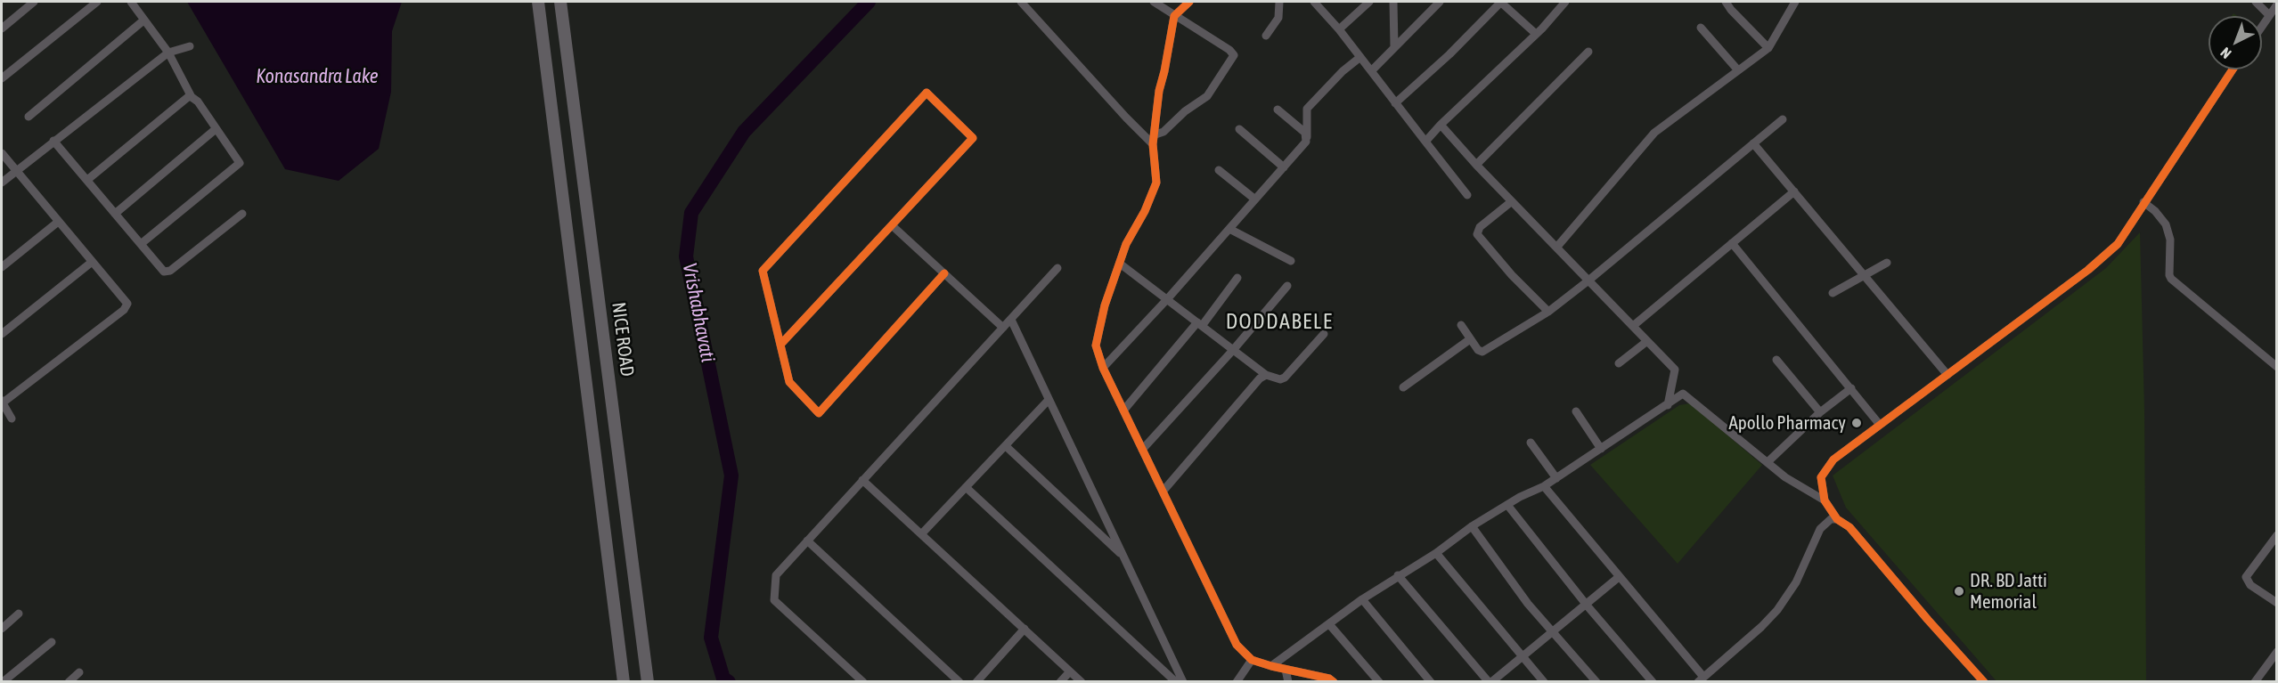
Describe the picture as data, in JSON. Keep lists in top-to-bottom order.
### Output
{
  "streets": {
    "highway": ["NICE ROAD"]
  },
  "districts": ["DODDABELE"],
  "water": ["Konasandra Lake", "Vrishabhavati"],
  "places": ["Apollo Pharmacy", "DR. BD Jatti Memorial"],
  "north": "bottom left"
}
